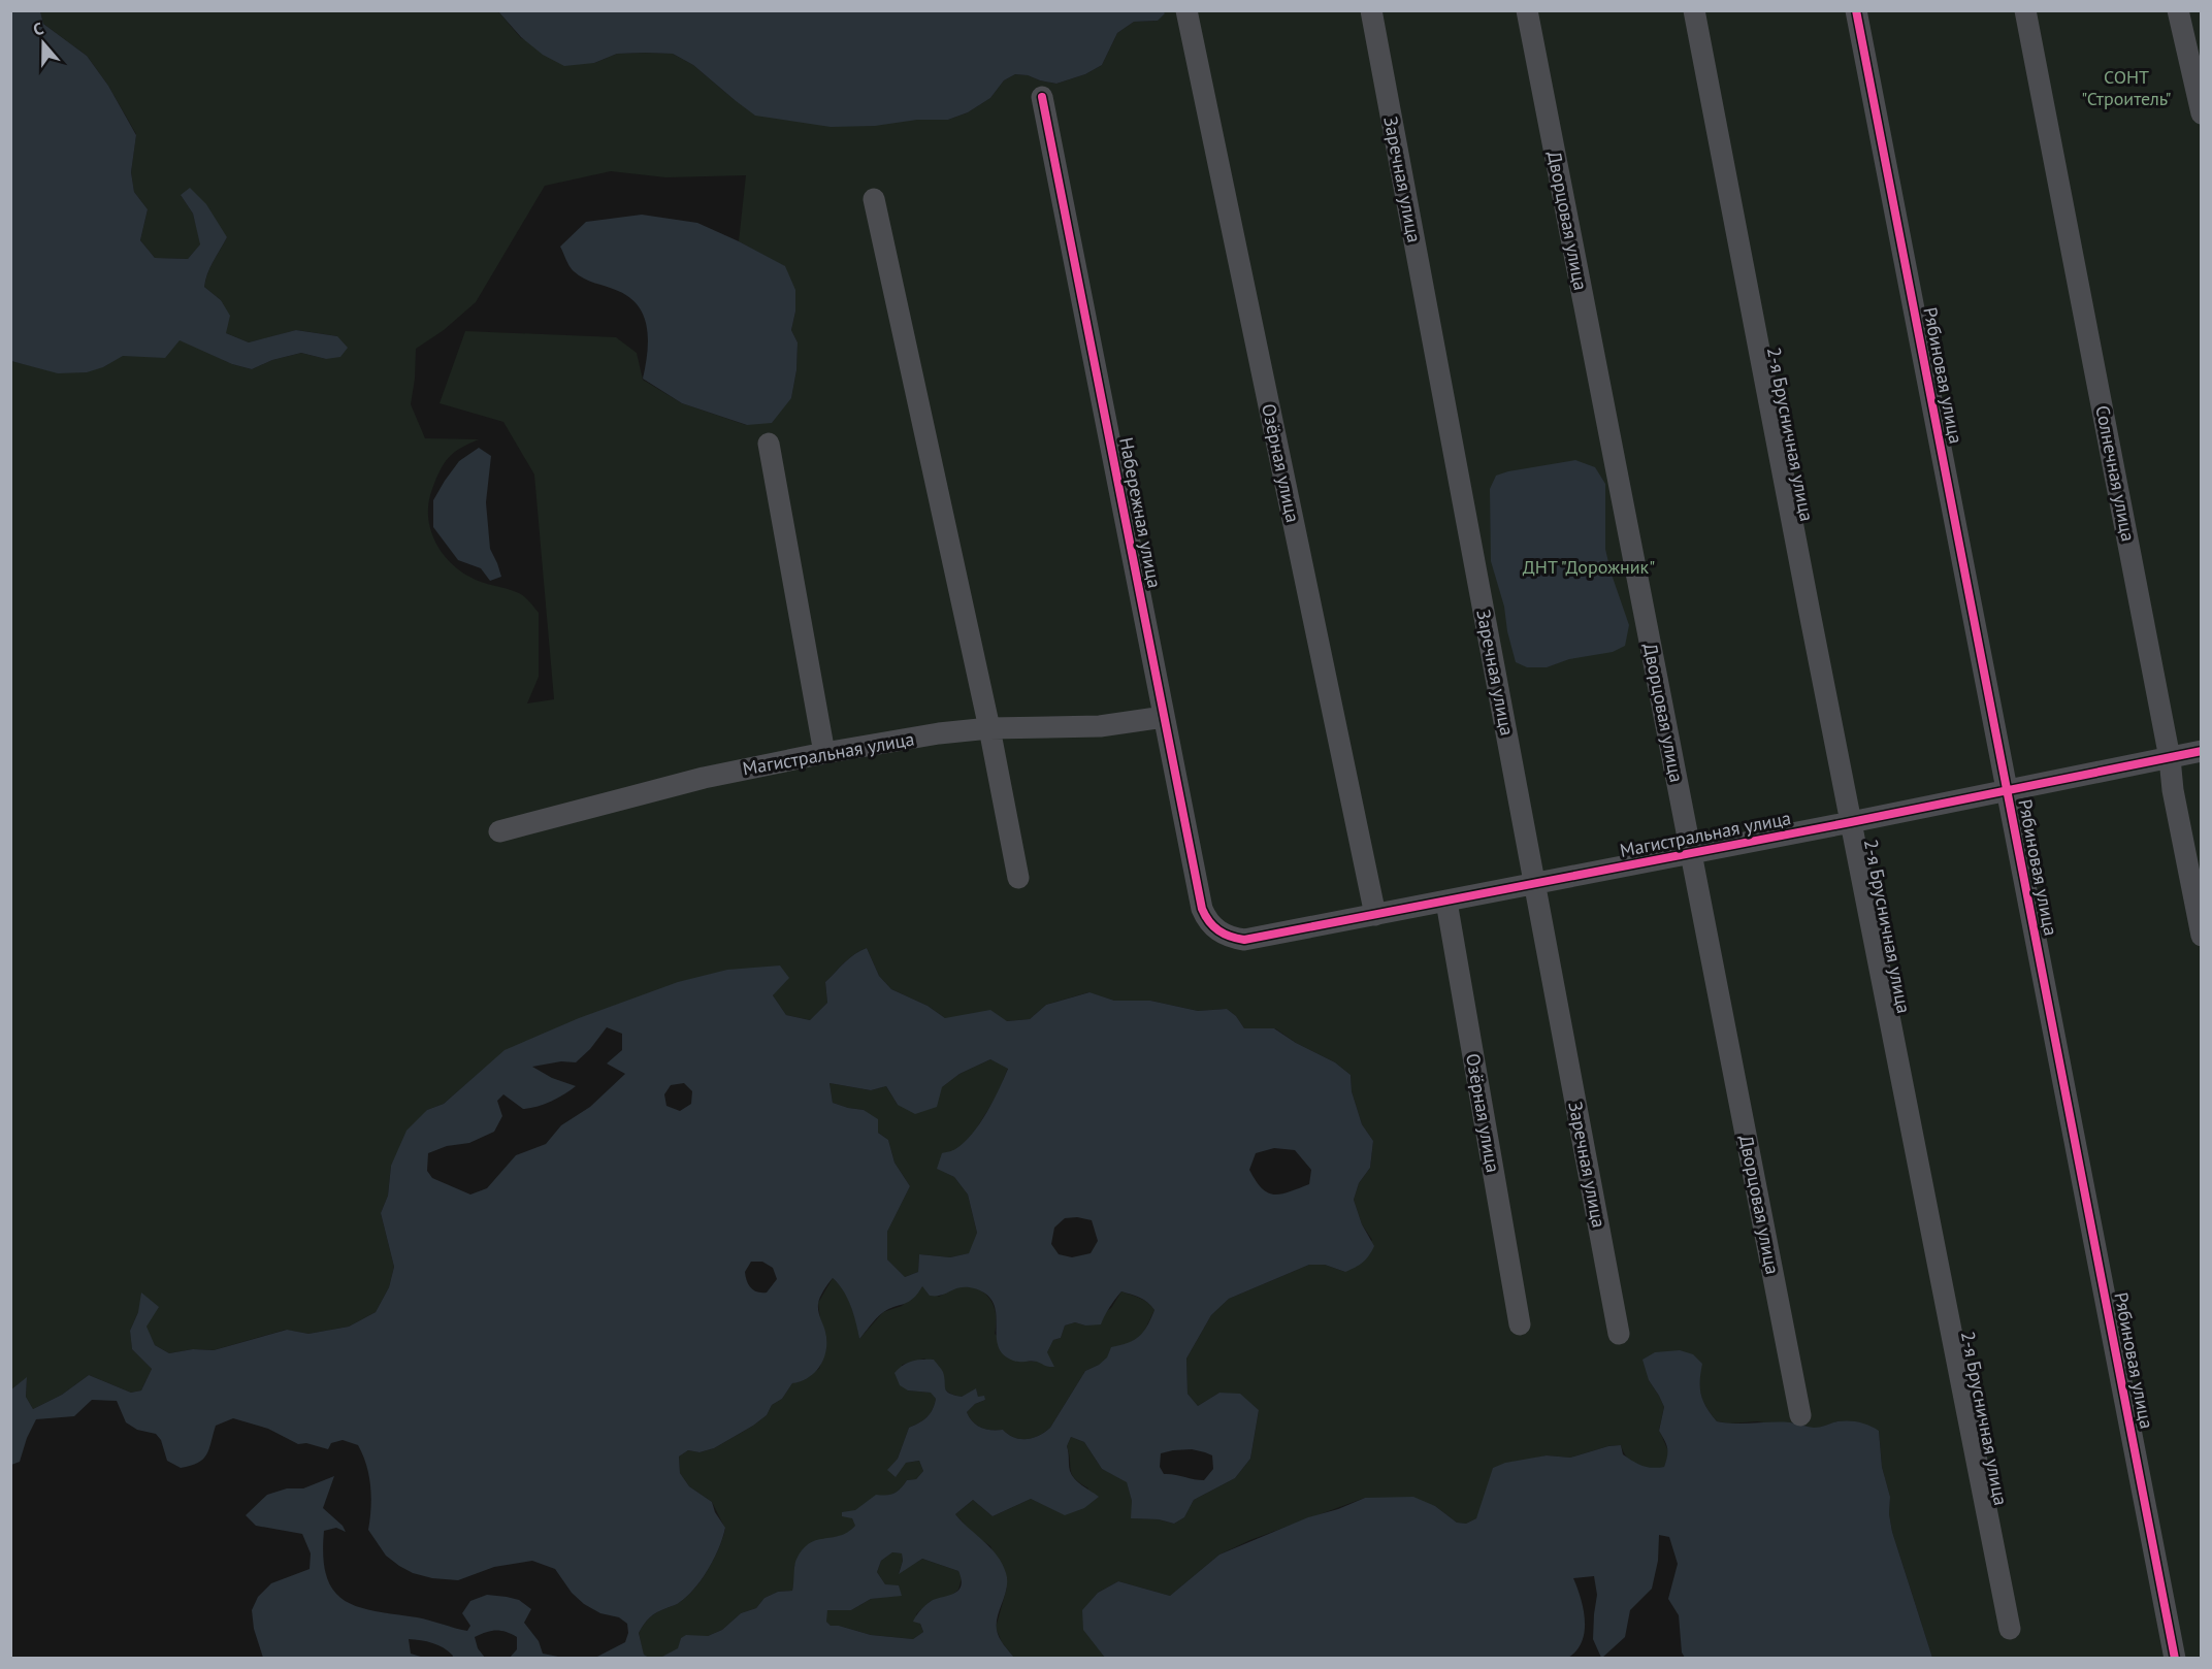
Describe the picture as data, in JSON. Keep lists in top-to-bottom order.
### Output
{
  "streets": {
    "street": [
      "Заречная улица",
      "Дворцовая улица",
      "Рябиновая улица",
      "2-я Брусничная улица",
      "Озёрная улица",
      "Солнечная улица",
      "Набережная улица",
      "Магистральная улица"
    ]
  },
  "crossings": [
    ["Заречная улица", "Магистральная улица"],
    ["Дворцовая улица", "Магистральная улица"],
    ["Рябиновая улица", "Магистральная улица"],
    ["2-я Брусничная улица", "Магистральная улица"],
    ["Озёрная улица", "Магистральная улица"],
    ["Солнечная улица", "Магистральная улица"],
    ["Набережная улица", "Магистральная улица"]
  ],
  "parks": ["СОНТ \"Строитель\"", "ДНТ \"Дорожник\""],
  "north": "top"
}
